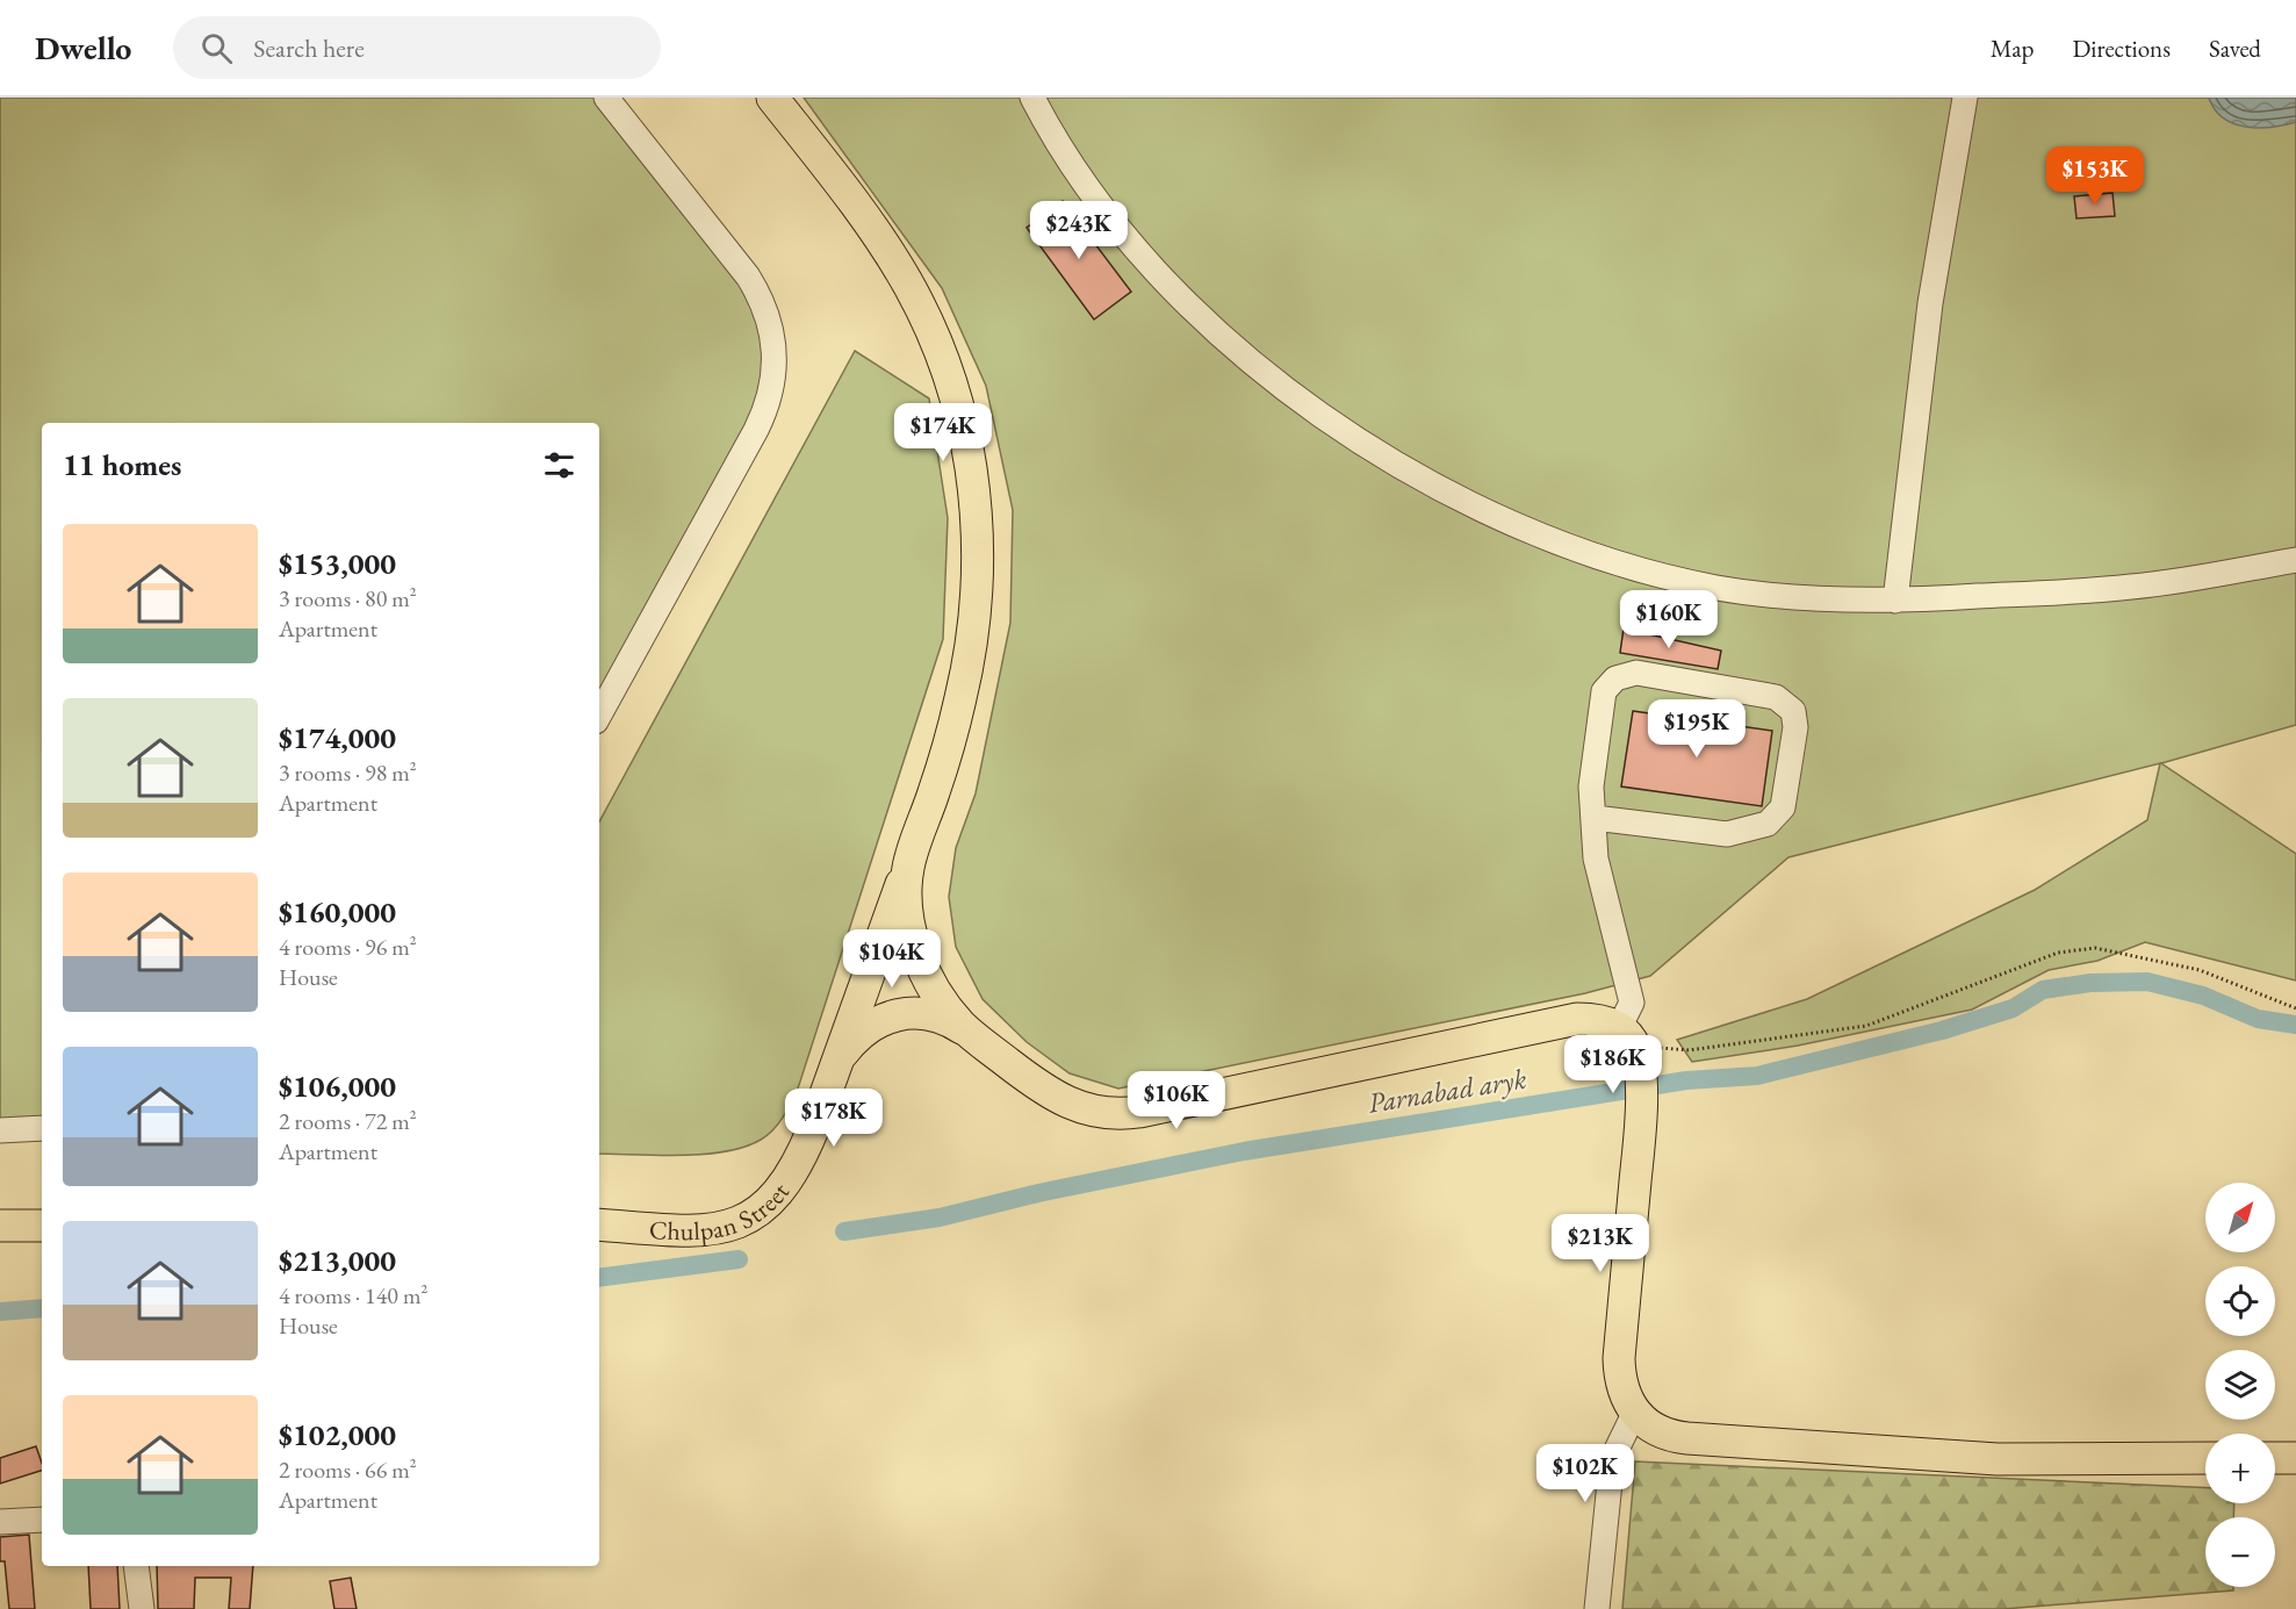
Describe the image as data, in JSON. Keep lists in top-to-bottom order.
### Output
{
  "streets": {
    "main road": ["Chulpan Street"]
  },
  "water": ["Parnabad aryk"],
  "north": "top right",
  "page": {
    "header": "Dwello",
    "search": "Search here",
    "nav": ["Map", "Directions", "Saved"],
    "price": [
      "$153K",
      "$243K",
      "$174K",
      "$160K",
      "$195K",
      "$104K",
      "$186K",
      "$106K",
      "$178K",
      "$213K",
      "$102K"
    ],
    "heading": "11 homes",
    "list": [
      {
        "name": "$153,000",
        "note": "3 rooms · 80 m² · Apartment"
      },
      {
        "name": "$174,000",
        "note": "3 rooms · 98 m² · Apartment"
      },
      {
        "name": "$160,000",
        "note": "4 rooms · 96 m² · House"
      },
      {
        "name": "$106,000",
        "note": "2 rooms · 72 m² · Apartment"
      },
      {
        "name": "$213,000",
        "note": "4 rooms · 140 m² · House"
      },
      {
        "name": "$102,000",
        "note": "2 rooms · 66 m² · Apartment"
      }
    ],
    "map_buttons": ["+", "−"]
  }
}
